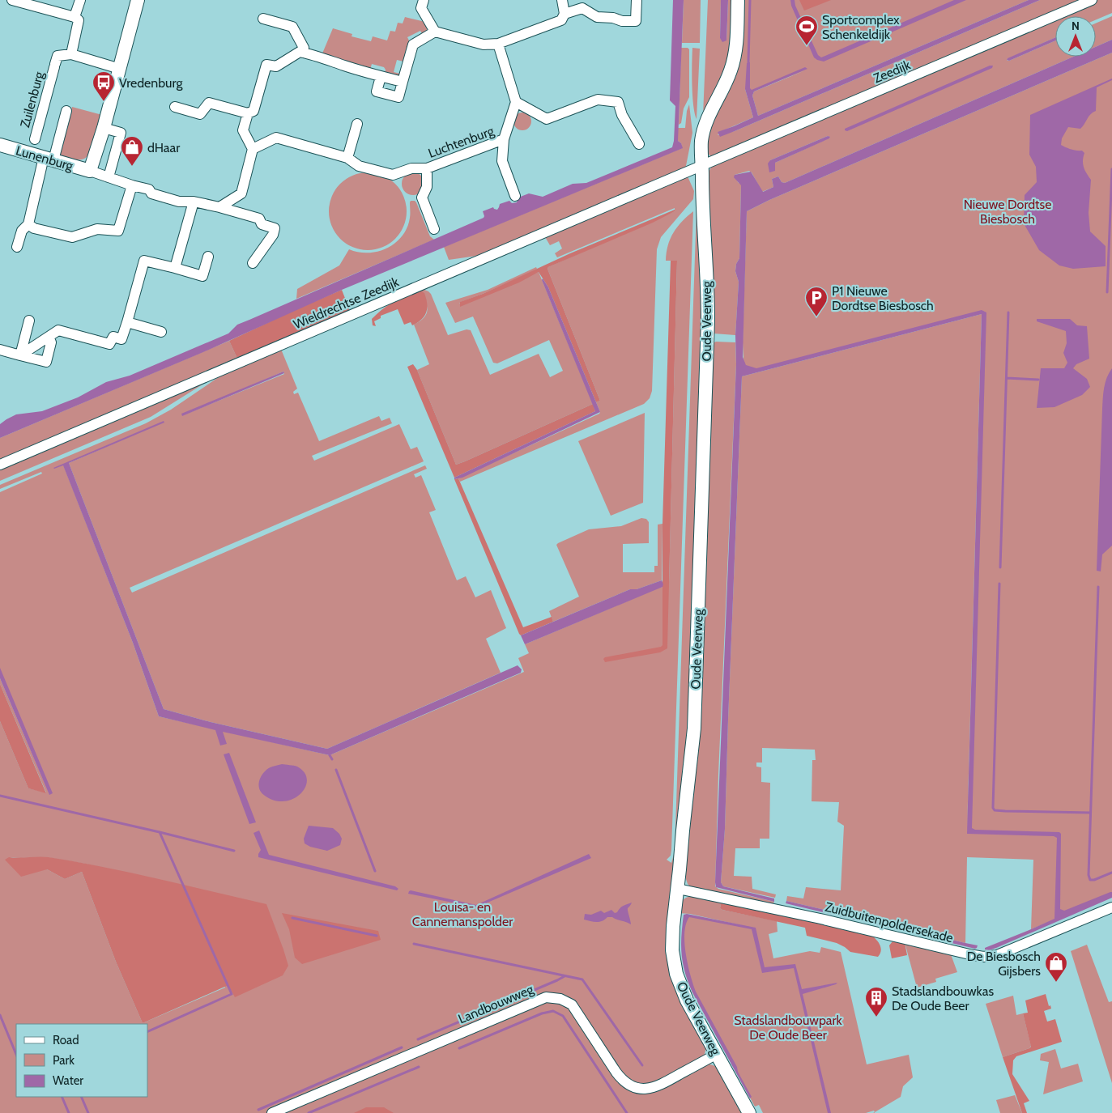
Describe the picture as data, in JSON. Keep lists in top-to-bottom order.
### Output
{
  "streets": {
    "street": [
      "Zeedijk",
      "Zuilenburg",
      "Luchtenburg",
      "Lunenburg",
      "Wieldrechtse Zeedijk",
      "Oude Veerweg",
      "Zuidbuitenpoldersekade",
      "Landbouwweg"
    ]
  },
  "crossings": [
    ["Zeedijk", "Wieldrechtse Zeedijk"],
    ["Zeedijk", "Oude Veerweg"],
    ["Wieldrechtse Zeedijk", "Oude Veerweg"],
    ["Oude Veerweg", "Zuidbuitenpoldersekade"],
    ["Oude Veerweg", "Landbouwweg"]
  ],
  "parks": ["Nieuwe Dordtse Biesbosch", "Louisa- en Cannemanspolder", "Stadslandbouwpark De Oude Beer"],
  "places": {
    "sports": ["Sportcomplex Schenkeldijk"],
    "bus stop": ["Vredenburg"],
    "shop": ["dHaar", "De Biesbosch Gijsbers"],
    "parking": ["P1 Nieuwe Dordtse Biesbosch"],
    "building": ["Stadslandbouwkas De Oude Beer"]
  },
  "legend": ["Road", "Park", "Water"],
  "north": "top"
}
